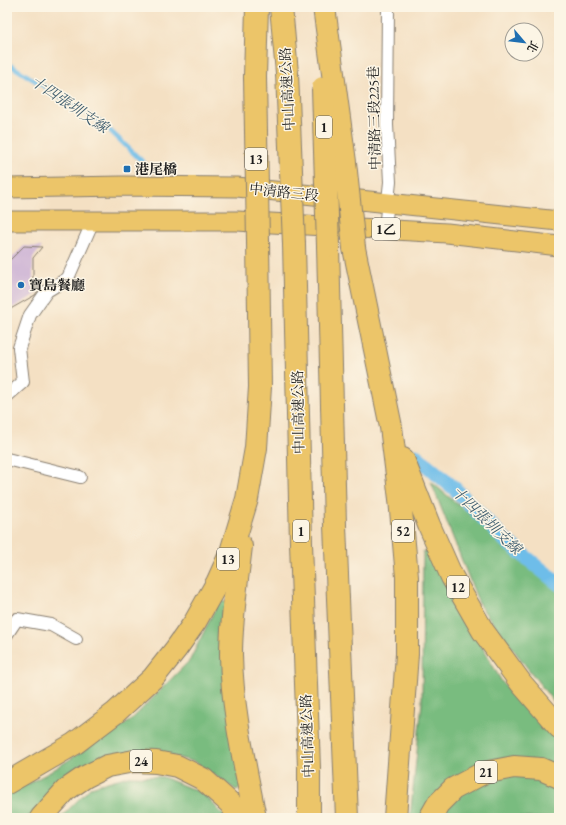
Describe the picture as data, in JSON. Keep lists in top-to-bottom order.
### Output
{
  "streets": {
    "highway": [
      "中山高速公路",
      "1",
      "13",
      "52",
      "12",
      "24",
      "21"
    ],
    "main road": ["中清路三段", "1乙"],
    "street": ["中清路三段225巷"]
  },
  "crossings": [
    ["中清路三段225巷", "中清路三段"],
    ["中清路三段225巷", "1乙"],
    ["52", "12"]
  ],
  "water": ["十四張圳支線"],
  "places": {
    "transit": ["港尾橋"],
    "other": ["寶島餐廳"]
  },
  "north": "bottom right"
}
